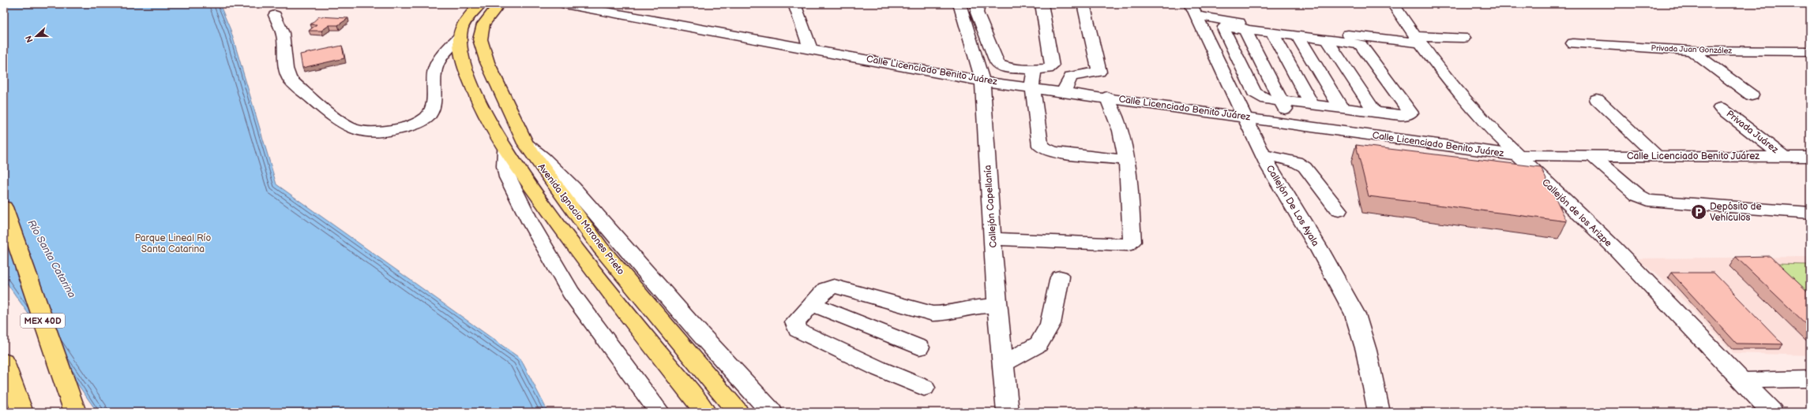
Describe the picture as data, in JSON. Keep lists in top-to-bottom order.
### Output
{
  "streets": {
    "main road": ["Avenida Ignacio Morones Prieto", "MEX 40D"],
    "street": [
      "Privada Juan González",
      "Calle Licenciado Benito Juárez",
      "Privada Juárez",
      "Callejón De Los Ayala",
      "Callejón Capellanía",
      "Callejón de los Arizpe"
    ]
  },
  "crossings": [
    ["Calle Licenciado Benito Juárez", "Privada Juárez"],
    ["Calle Licenciado Benito Juárez", "Callejón De Los Ayala"],
    ["Calle Licenciado Benito Juárez", "Callejón Capellanía"],
    ["Calle Licenciado Benito Juárez", "Callejón de los Arizpe"]
  ],
  "water": ["Río Santa Catarina"],
  "parks": ["Parque Lineal Río Santa Catarina"],
  "places": {
    "parking": ["Depósito de Vehículos"]
  },
  "north": "left"
}
